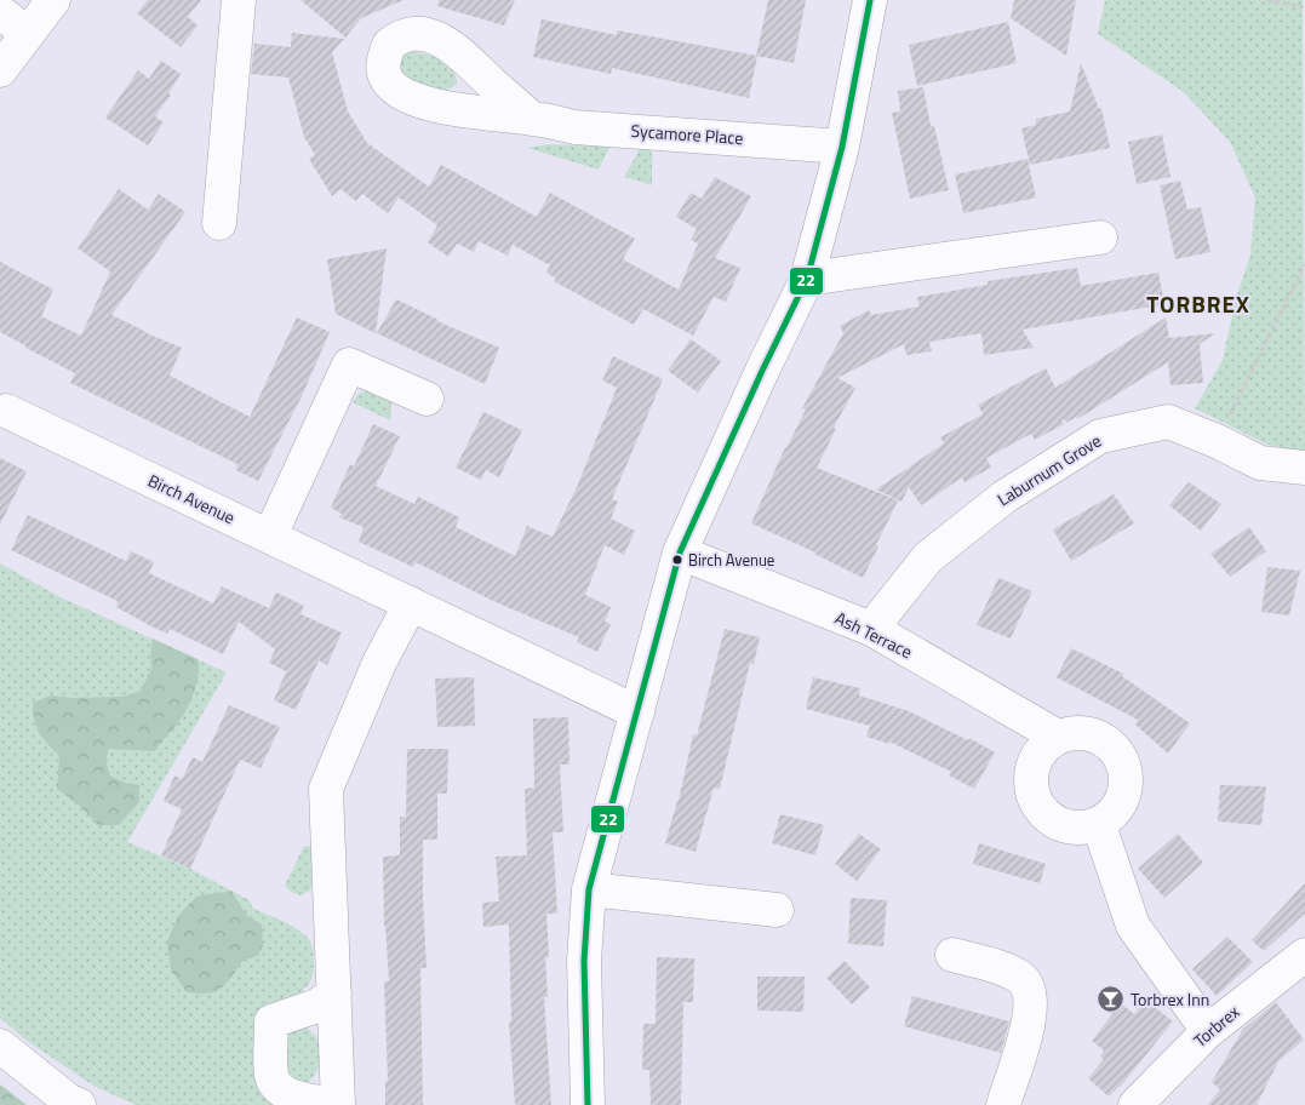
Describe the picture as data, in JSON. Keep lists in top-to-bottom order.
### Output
{
  "streets": {
    "street": [
      "Sycamore Place",
      "Laburnum Grove",
      "Birch Avenue",
      "Ash Terrace",
      "Torbrex"
    ]
  },
  "crossings": [
    ["Laburnum Grove", "Ash Terrace"]
  ],
  "districts": ["TORBREX"],
  "places": {
    "other": ["Birch Avenue"],
    "bar": ["Torbrex Inn"]
  },
  "lines": ["transit line 22"]
}
